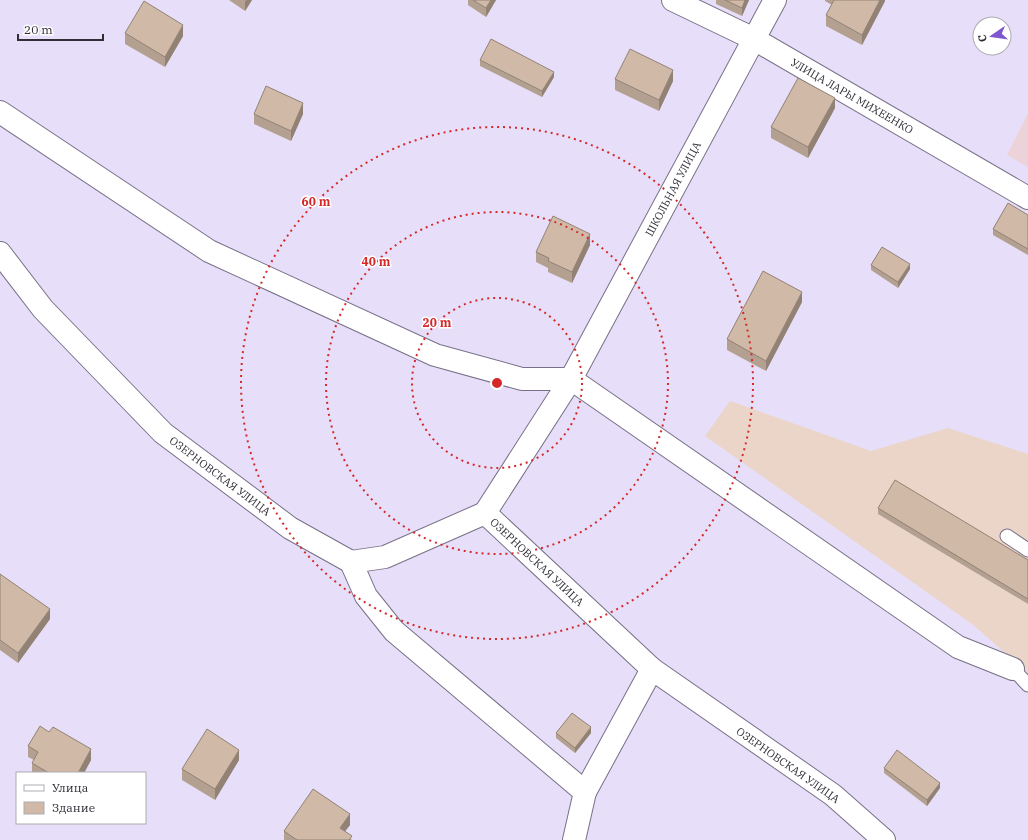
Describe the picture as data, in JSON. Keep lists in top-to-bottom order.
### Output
{
  "streets": {
    "street": ["УЛИЦА ЛАРЫ МИХЕЕНКО", "ШКОЛЬНАЯ УЛИЦА", "ОЗЕРНОВСКАЯ УЛИЦА"]
  },
  "crossings": [
    ["УЛИЦА ЛАРЫ МИХЕЕНКО", "ШКОЛЬНАЯ УЛИЦА"],
    ["ШКОЛЬНАЯ УЛИЦА", "ОЗЕРНОВСКАЯ УЛИЦА"]
  ],
  "legend": ["Улица", "Здание"],
  "scale_bar": "20 m",
  "north": "left",
  "rings": ["60 m", "40 m", "20 m"]
}
